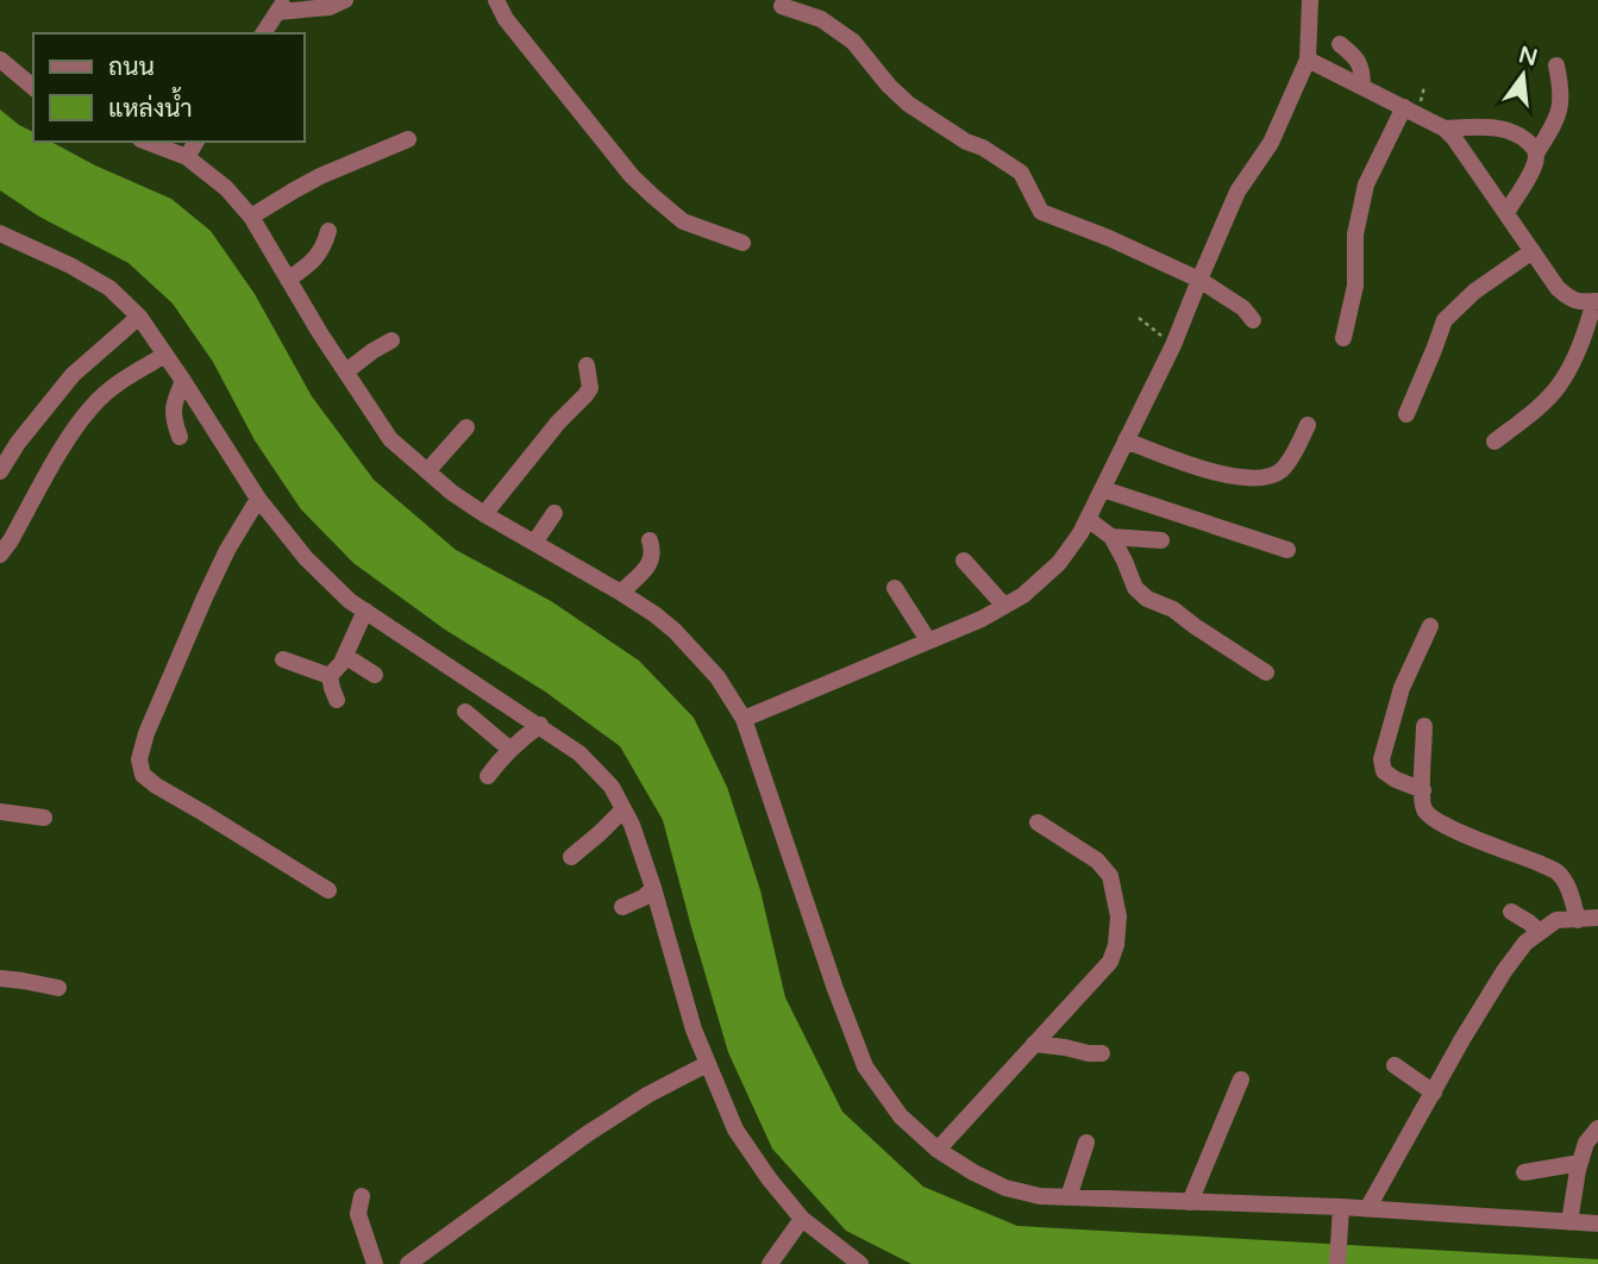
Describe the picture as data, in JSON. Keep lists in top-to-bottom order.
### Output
{
  "legend": ["ถนน", "แหล่งน้ำ"],
  "north": "top"
}
